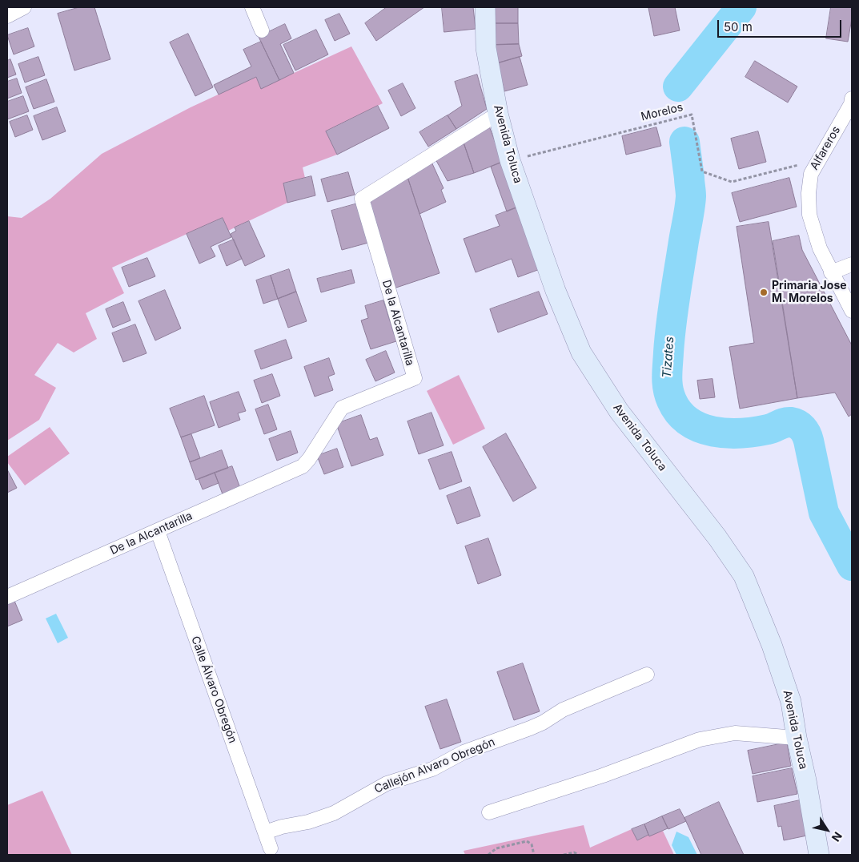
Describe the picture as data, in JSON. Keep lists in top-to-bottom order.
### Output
{
  "streets": {
    "street": [
      "Avenida Toluca",
      "Alfareros",
      "De la Alcantarilla",
      "Calle Álvaro Obregón",
      "Callejón Alvaro Obregón"
    ],
    "path": ["Morelos"]
  },
  "crossings": [
    ["Morelos", "Avenida Toluca"],
    ["Morelos", "Alfareros"],
    ["Avenida Toluca", "De la Alcantarilla"],
    ["De la Alcantarilla", "Calle Álvaro Obregón"],
    ["Calle Álvaro Obregón", "Callejón Alvaro Obregón"]
  ],
  "water": ["Tizates"],
  "places": ["Primaria Jose M. Morelos"],
  "scale_bar": "50 m",
  "north": "bottom right"
}
